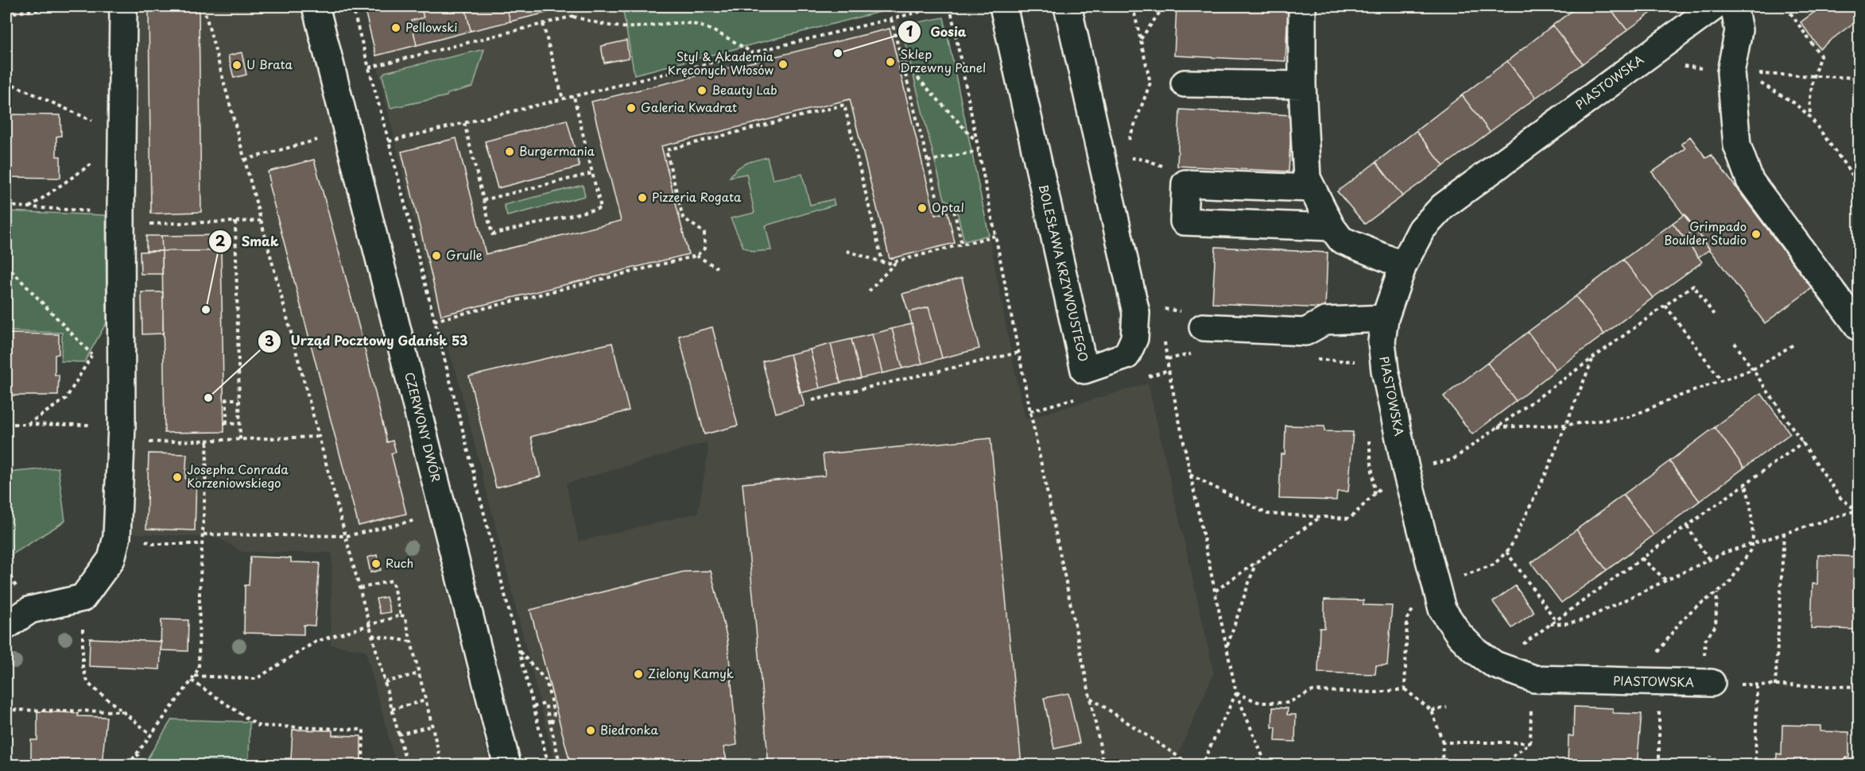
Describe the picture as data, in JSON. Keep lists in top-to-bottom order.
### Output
{
  "streets": {
    "street": ["PIASTOWSKA", "BOLESŁAWA KRZYWOUSTEGO", "CZERWONY DWÓR"]
  },
  "places": [
    "Pellowski",
    "Gosia",
    "Sklep Drzewny Panel",
    "Styl & Akademia Kręconych Włosów",
    "U Brata",
    "Beauty Lab",
    "Galeria Kwadrat",
    "Burgermania",
    "Pizzeria Rogata",
    "Optal",
    "Grimpado Boulder Studio",
    "Grulle",
    "Smak",
    "Urząd Pocztowy Gdańsk 53",
    "Josepha Conrada Korzeniowskiego",
    "Ruch",
    "Zielony Kamyk",
    "Biedronka"
  ]
}
